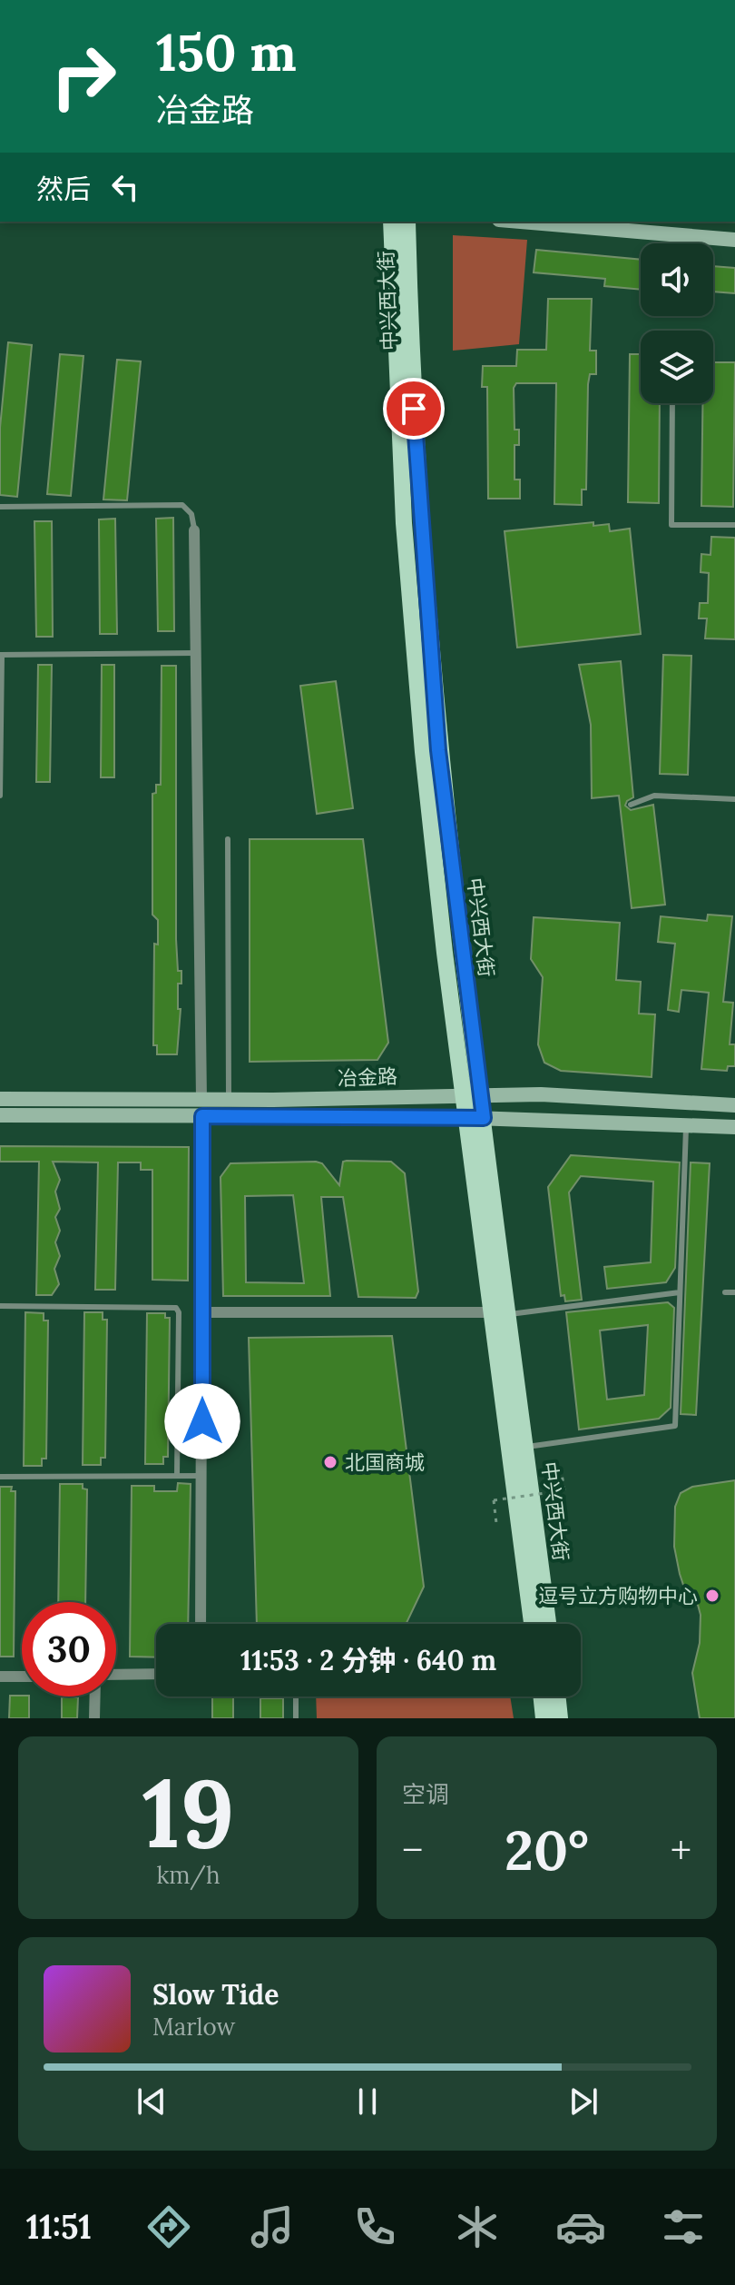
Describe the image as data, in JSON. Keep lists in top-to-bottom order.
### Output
{
  "streets": {
    "main road": ["中兴西大街"],
    "street": ["冶金路"]
  },
  "crossings": [
    ["中兴西大街", "冶金路"]
  ],
  "places": ["北国商城", "逗号立方购物中心"],
  "page": {
    "turn": ["150 m", "冶金路"],
    "then": "然后",
    "limit": "30",
    "trip": "11:53 · 2 分钟 · 640 m",
    "tile": [
      ["19", "km/h"],
      "空调"
    ],
    "heat": ["−", "20°", "+"],
    "song": ["Slow Tide", "Marlow"],
    "tabs": "11:51"
  }
}
